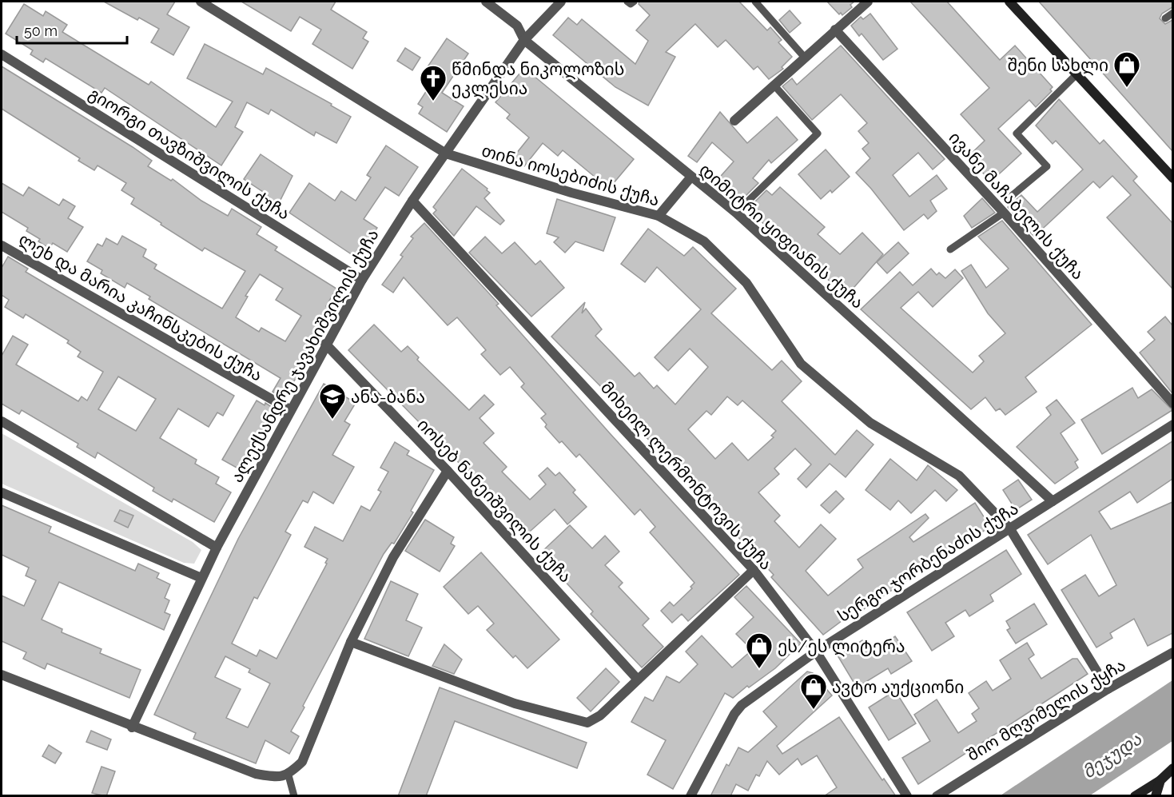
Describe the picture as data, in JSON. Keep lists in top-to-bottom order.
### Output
{
  "streets": {
    "street": [
      "გიორგი თავზიშვილის ქუჩა",
      "თინა იოსებიძის ქუჩა",
      "ივანე მაჩაბელის ქუჩა",
      "დიმიტრი ყიფიანის ქუჩა",
      "ლეხ და მარია კაჩინსკების ქუჩა",
      "ალექსანდრე ჯავახიშვილის ქუჩა",
      "მიხეილ ლერმონტოვის ქუჩა",
      "იოსებ ნანეიშვილის ქუჩა",
      "სერგო ჯორბენაძის ქუჩა",
      "შიო მღვიმელის ქყჩა"
    ]
  },
  "crossings": [
    ["გიორგი თავზიშვილის ქუჩა", "ალექსანდრე ჯავახიშვილის ქუჩა"],
    ["თინა იოსებიძის ქუჩა", "ალექსანდრე ჯავახიშვილის ქუჩა"],
    ["თინა იოსებიძის ქუჩა", "სერგო ჯორბენაძის ქუჩა"],
    ["თინა იოსებიძის ქუჩა", "შიო მღვიმელის ქყჩა"],
    ["დიმიტრი ყიფიანის ქუჩა", "ალექსანდრე ჯავახიშვილის ქუჩა"],
    ["დიმიტრი ყიფიანის ქუჩა", "სერგო ჯორბენაძის ქუჩა"],
    ["ლეხ და მარია კაჩინსკების ქუჩა", "ალექსანდრე ჯავახიშვილის ქუჩა"],
    ["ალექსანდრე ჯავახიშვილის ქუჩა", "მიხეილ ლერმონტოვის ქუჩა"],
    ["ალექსანდრე ჯავახიშვილის ქუჩა", "იოსებ ნანეიშვილის ქუჩა"],
    ["მიხეილ ლერმონტოვის ქუჩა", "სერგო ჯორბენაძის ქუჩა"]
  ],
  "water": ["მეჯუდა"],
  "places": {
    "shop": ["შენი სახლი", "ეს/ეს ლიტერა", "ავტო აუქციონი"],
    "church": ["წმინდა ნიკოლოზის ეკლესია"],
    "school or university": ["ანა-ბანა"]
  },
  "scale_bar": "50 m"
}
